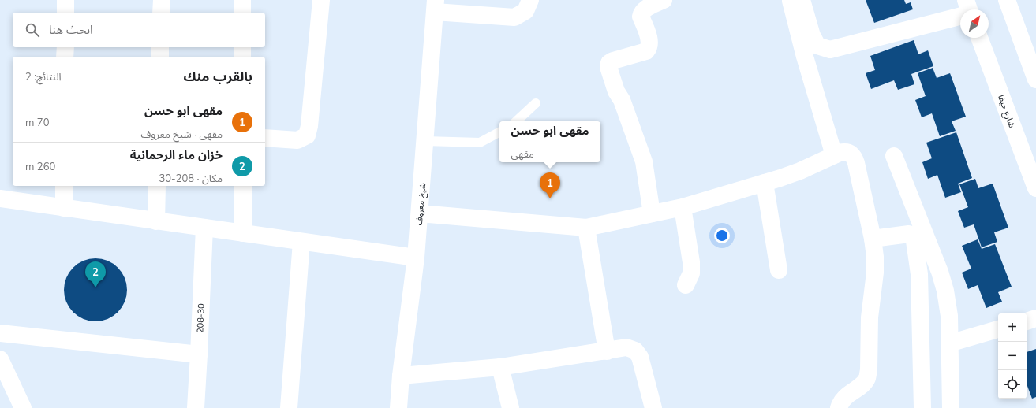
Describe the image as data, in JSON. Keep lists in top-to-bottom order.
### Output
{
  "streets": {
    "street": ["شارع حيفا", "شیخ معروف", "208-30"]
  },
  "north": "top right",
  "page": {
    "search": "ابحث هنا",
    "heading": ["بالقرب منك", "النتائج: 2"],
    "list": [
      {
        "mark": "1",
        "name": "مقهى ابو حسن",
        "note": "مقهى · شیخ معروف",
        "value": "70 m"
      },
      {
        "mark": "2",
        "name": "خزان ماء الرحمانية",
        "note": "مكان · 208-30",
        "value": "260 m"
      }
    ],
    "popup": ["مقهى ابو حسن", "مقهى"],
    "pins": ["1", "2"],
    "map_buttons": ["+", "−"]
  }
}
